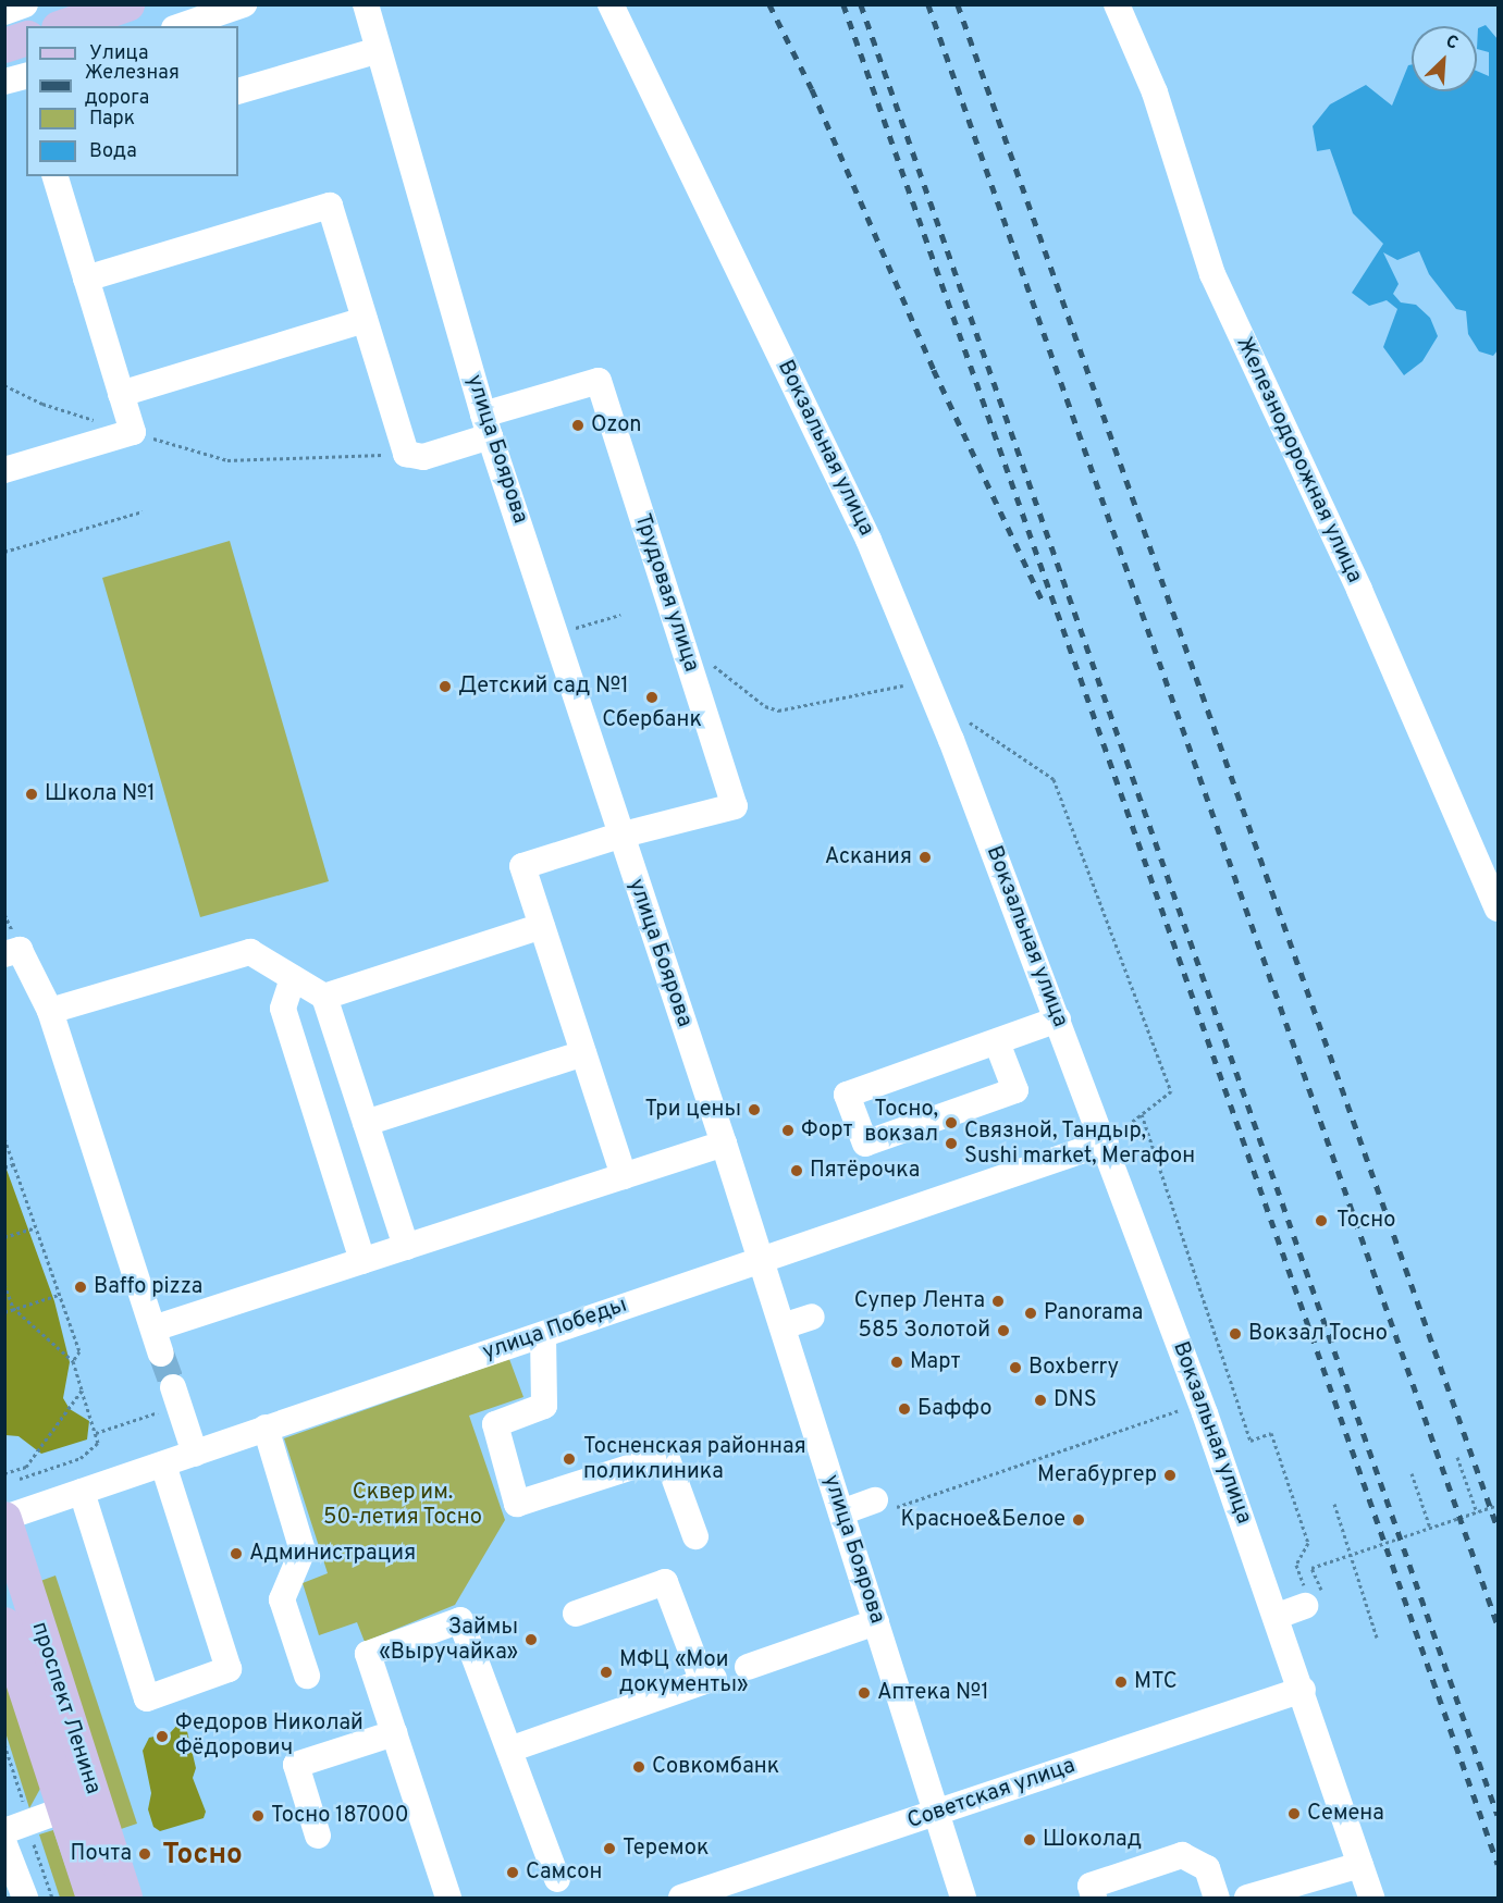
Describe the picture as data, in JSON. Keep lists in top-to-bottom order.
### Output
{
  "streets": {
    "main road": ["проспект Ленина"],
    "street": [
      "Вокзальная улица",
      "улица Боярова",
      "Железнодорожная улица",
      "Трудовая улица",
      "улица Победы",
      "Советская улица"
    ]
  },
  "crossings": [
    ["Вокзальная улица", "улица Победы"],
    ["Вокзальная улица", "Советская улица"],
    ["улица Боярова", "Трудовая улица"],
    ["улица Боярова", "улица Победы"],
    ["улица Боярова", "Советская улица"],
    ["улица Победы", "проспект Ленина"]
  ],
  "districts": ["Тосно"],
  "parks": ["Сквер им. 50-летия Тосно"],
  "places": [
    "Ozon",
    "Детский сад №1",
    "Сбербанк",
    "Школа №1",
    "Аскания",
    "Три цены",
    "Тосно, вокзал",
    "Форт",
    "Связной, Тандыр, Sushi market, Мегафон",
    "Пятёрочка",
    "Тосно",
    "Baffo pizza",
    "Супер Лента",
    "Panorama",
    "585 Золотой",
    "Вокзал Тосно",
    "Март",
    "Boxberry",
    "DNS",
    "Баффо",
    "Тосненская районная поликлиника",
    "Мегабургер",
    "Красное&Белое",
    "Администрация",
    "Займы «Выручайка»",
    "МФЦ «Мои документы»",
    "МТС",
    "Аптека №1",
    "Федоров Николай Фёдорович",
    "Совкомбанк",
    "Семена",
    "Тосно 187000",
    "Шоколад",
    "Теремок",
    "Почта",
    "Самсон"
  ],
  "legend": [
    "Улица",
    "Железная дорога",
    "Парк",
    "Вода"
  ],
  "north": "top right"
}
